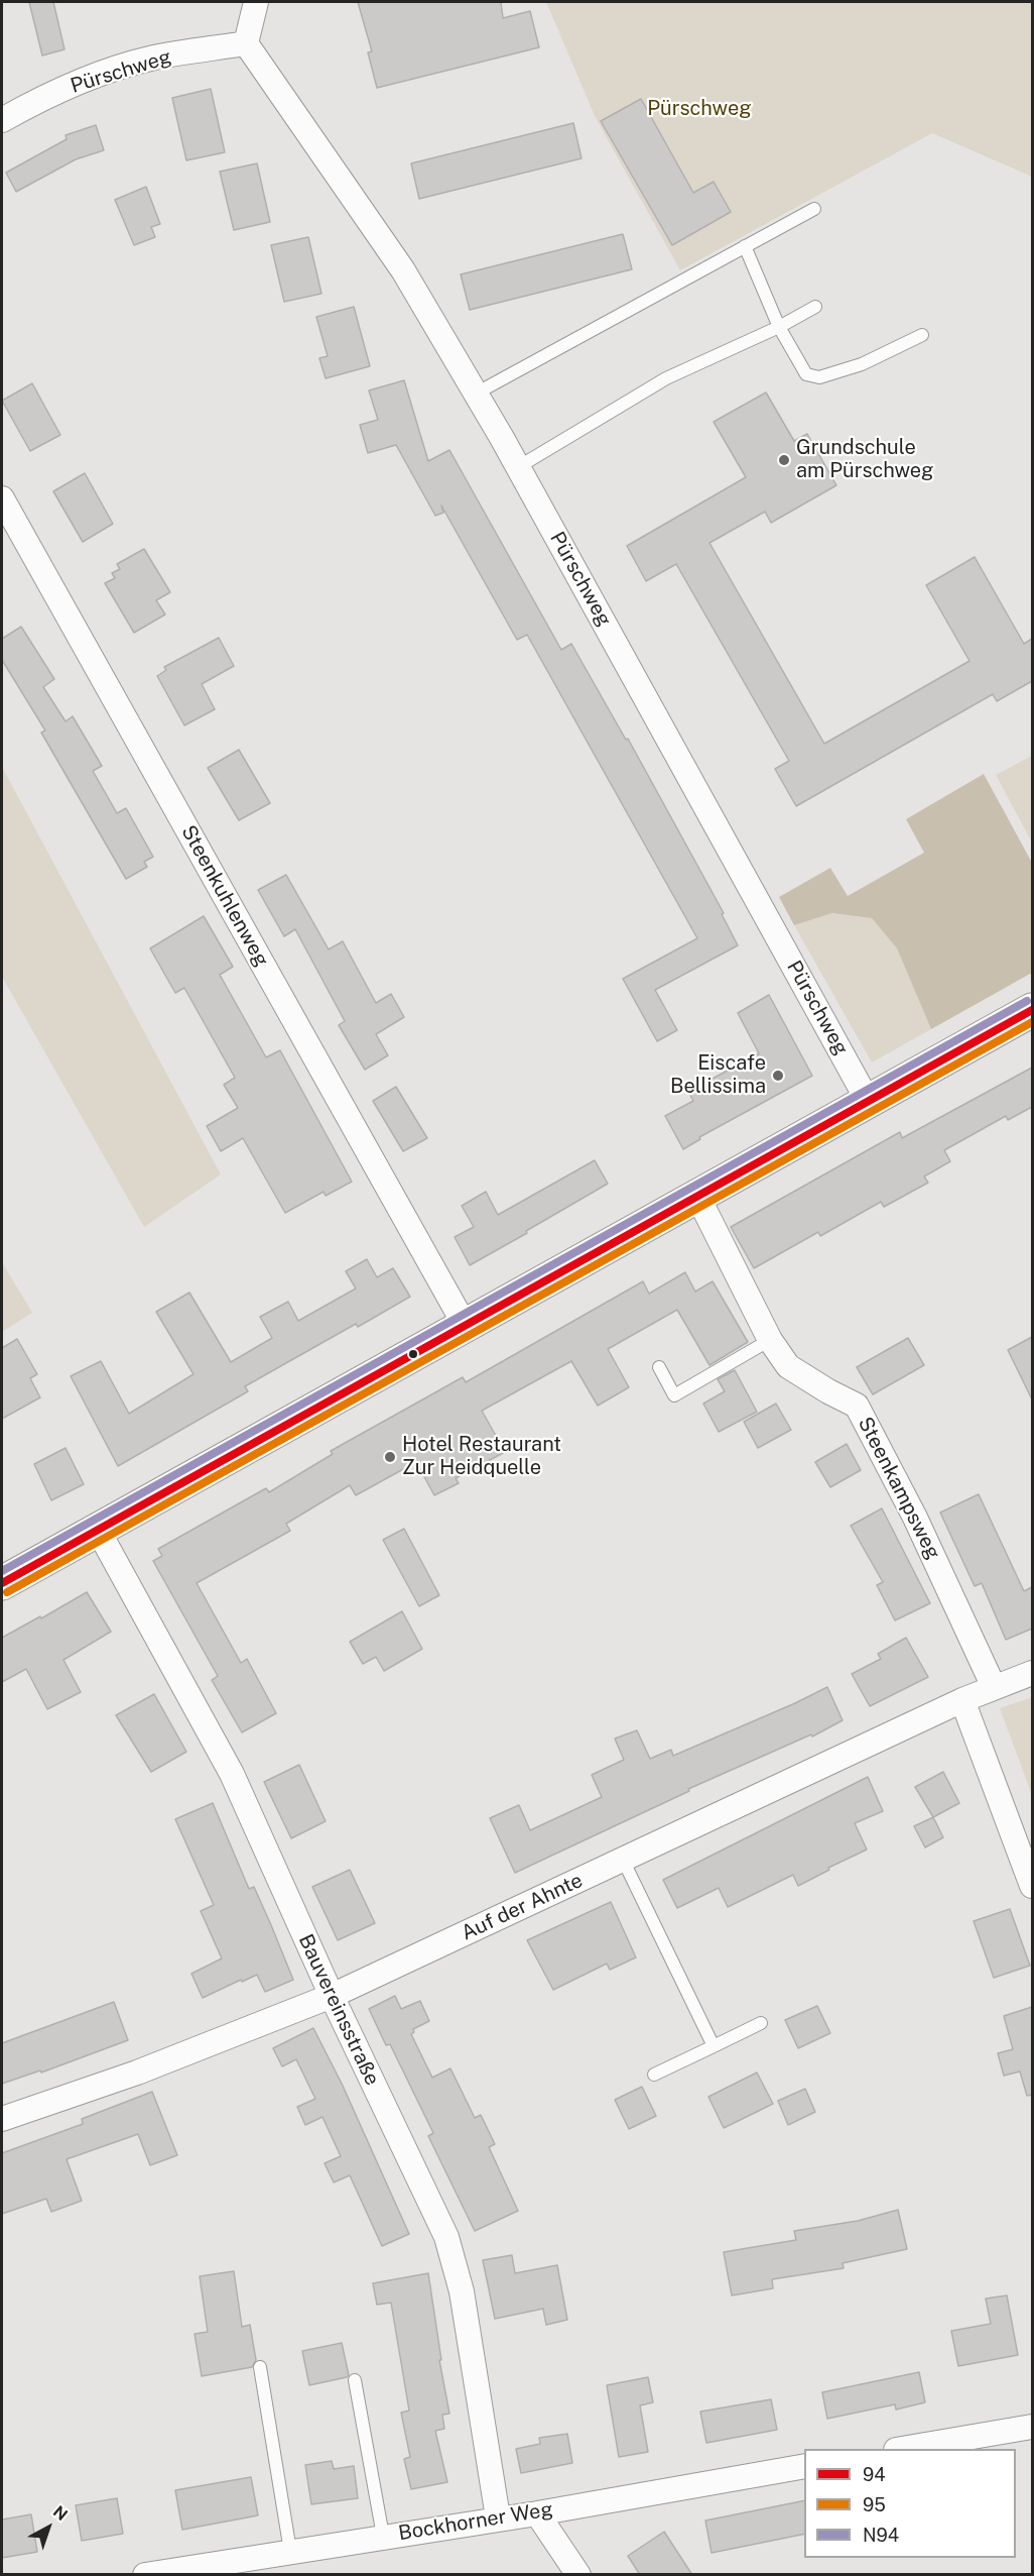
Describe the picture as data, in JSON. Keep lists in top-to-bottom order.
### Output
{
  "streets": {
    "street": [
      "Pürschweg",
      "Steenkuhlenweg",
      "Steenkampsweg",
      "Auf der Ahnte",
      "Bauvereinsstraße",
      "Bockhorner Weg"
    ]
  },
  "crossings": [
    ["Steenkampsweg", "Auf der Ahnte"],
    ["Auf der Ahnte", "Bauvereinsstraße"],
    ["Bauvereinsstraße", "Bockhorner Weg"]
  ],
  "parks": ["Pürschweg"],
  "places": ["Grundschule am Pürschweg", "Eiscafe Bellissima", "Hotel Restaurant Zur Heidquelle"],
  "lines": ["transit line N94", "transit line 94", "transit line 95"],
  "legend": ["94", "95", "N94"],
  "north": "top right"
}
